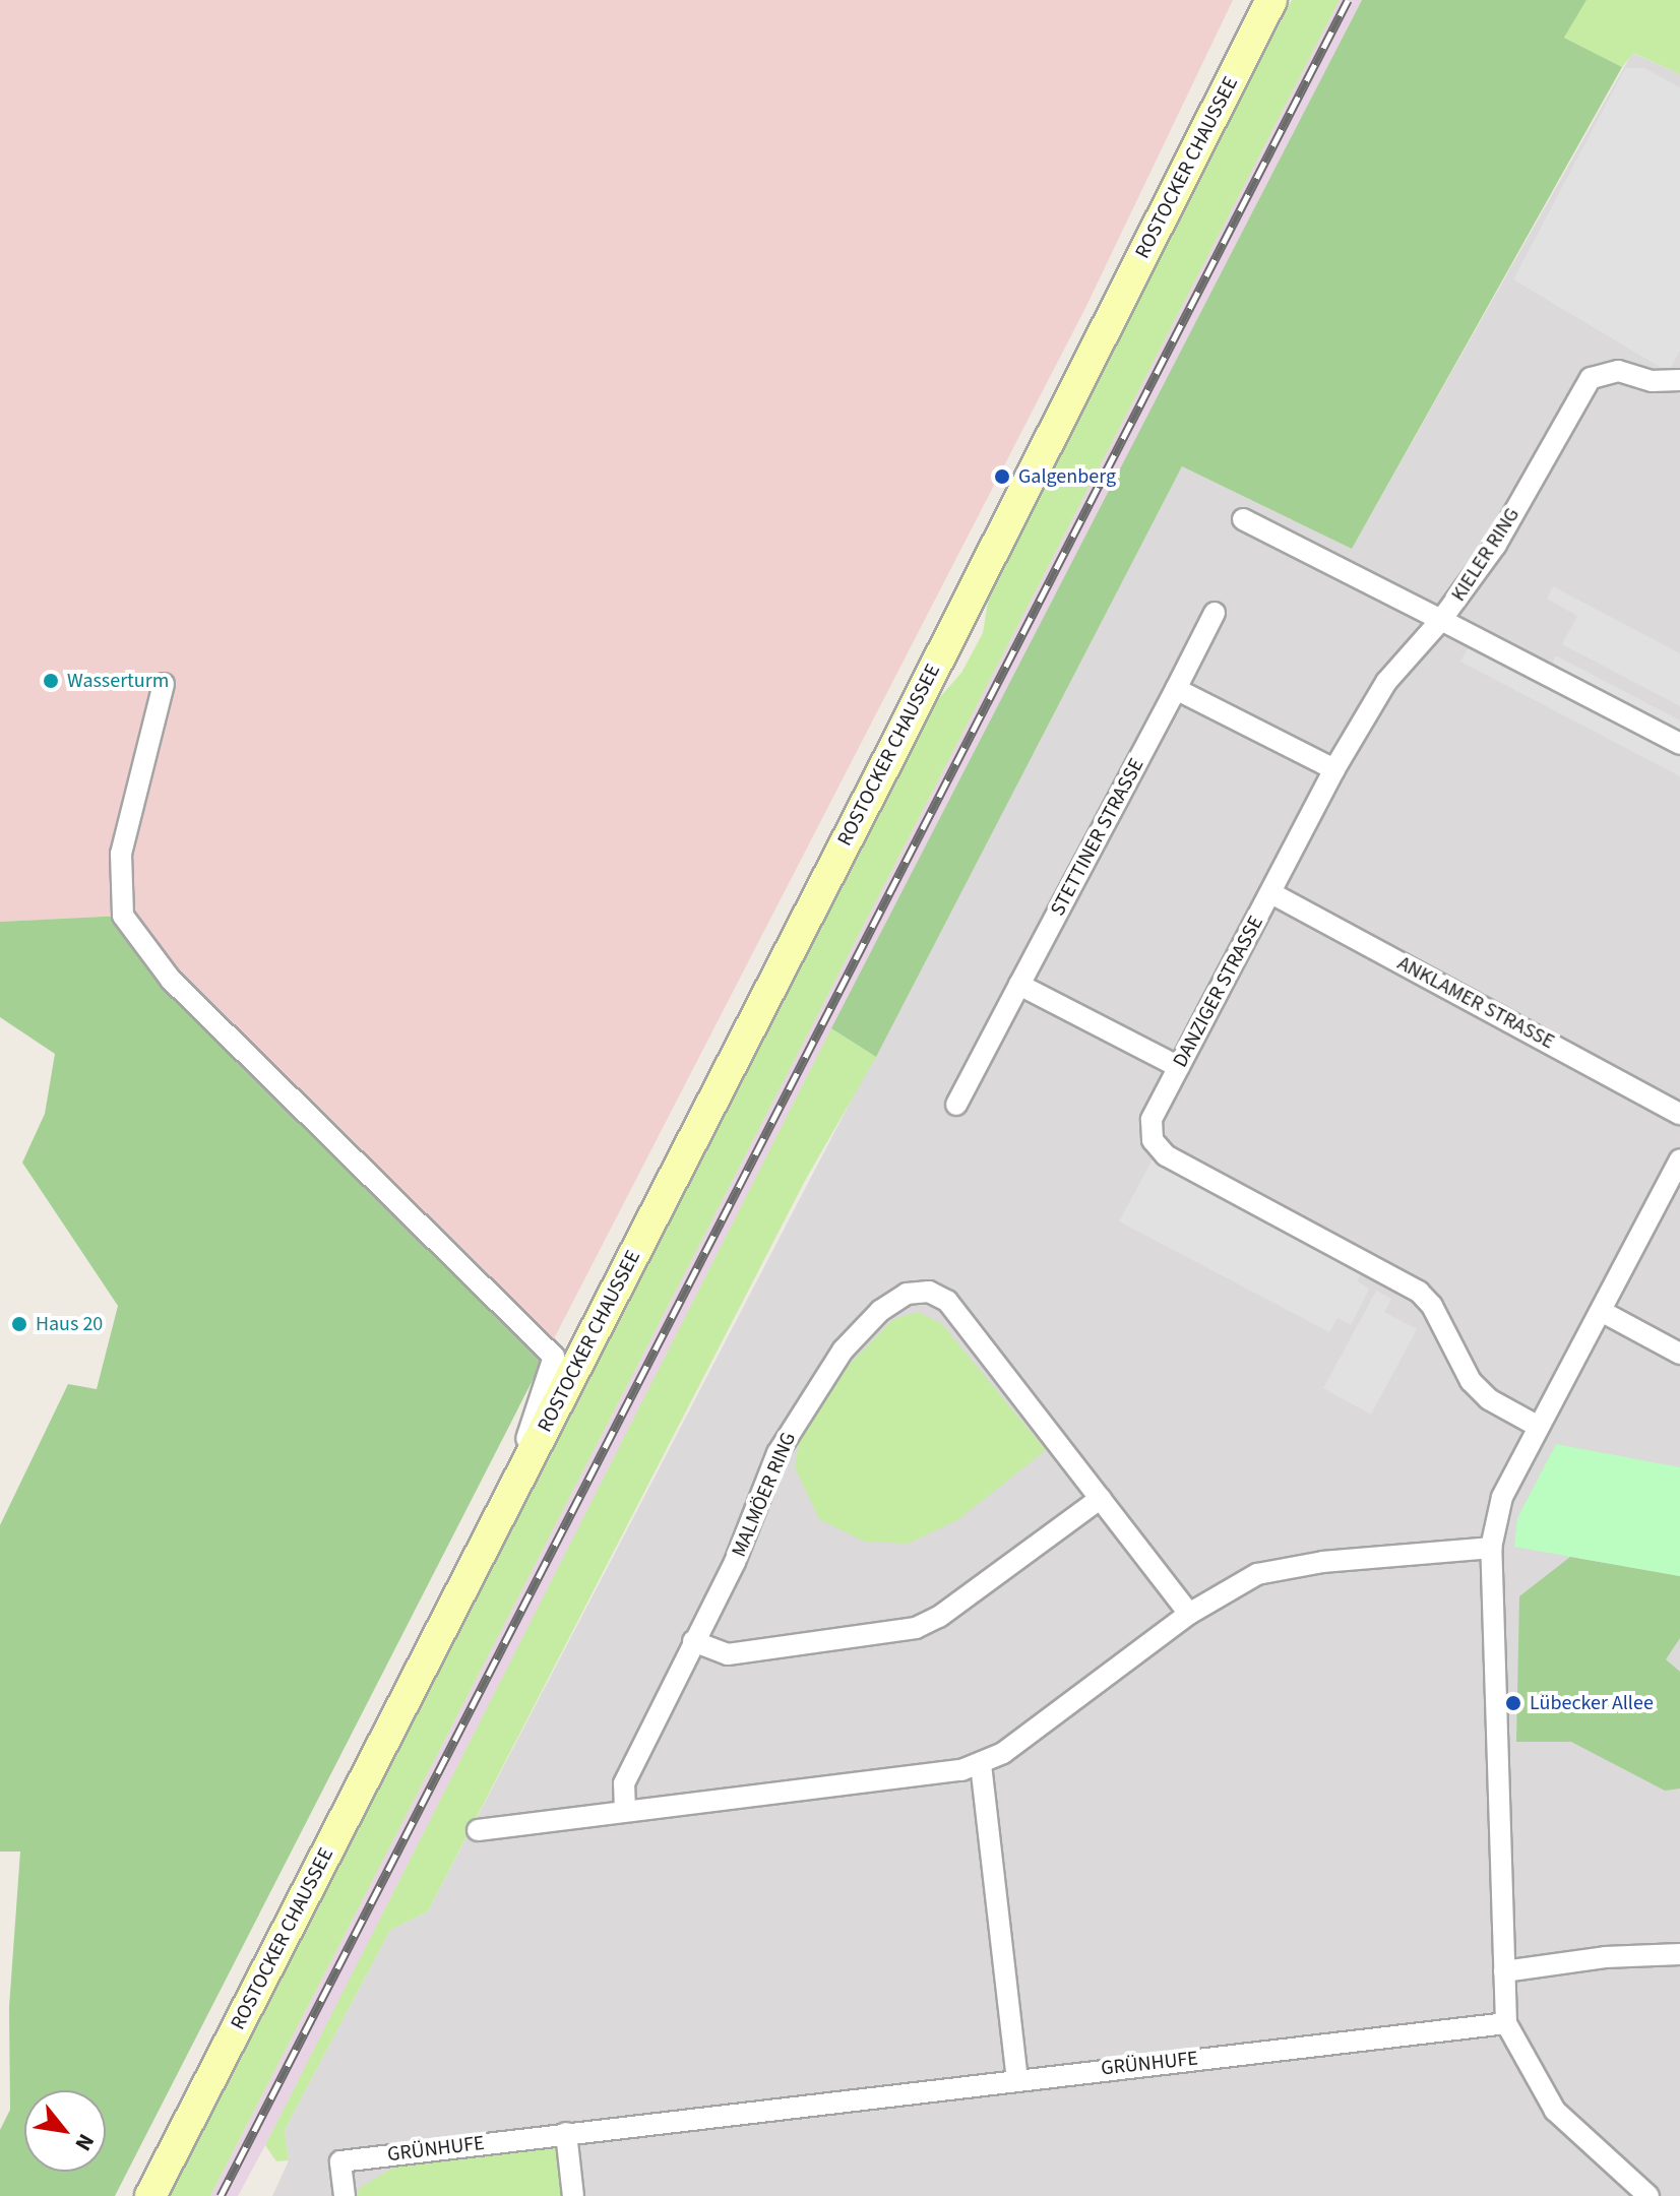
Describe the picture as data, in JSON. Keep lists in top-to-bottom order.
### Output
{
  "streets": {
    "main road": ["ROSTOCKER CHAUSSEE"],
    "street": [
      "KIELER RING",
      "STETTINER STRASSE",
      "DANZIGER STRASSE",
      "ANKLAMER STRASSE",
      "MALMÖER RING",
      "GRÜNHUFE"
    ]
  },
  "crossings": [
    ["KIELER RING", "DANZIGER STRASSE"],
    ["DANZIGER STRASSE", "ANKLAMER STRASSE"]
  ],
  "places": [
    "Galgenberg",
    "Wasserturm",
    "Haus 20",
    "Lübecker Allee"
  ],
  "north": "bottom right"
}
